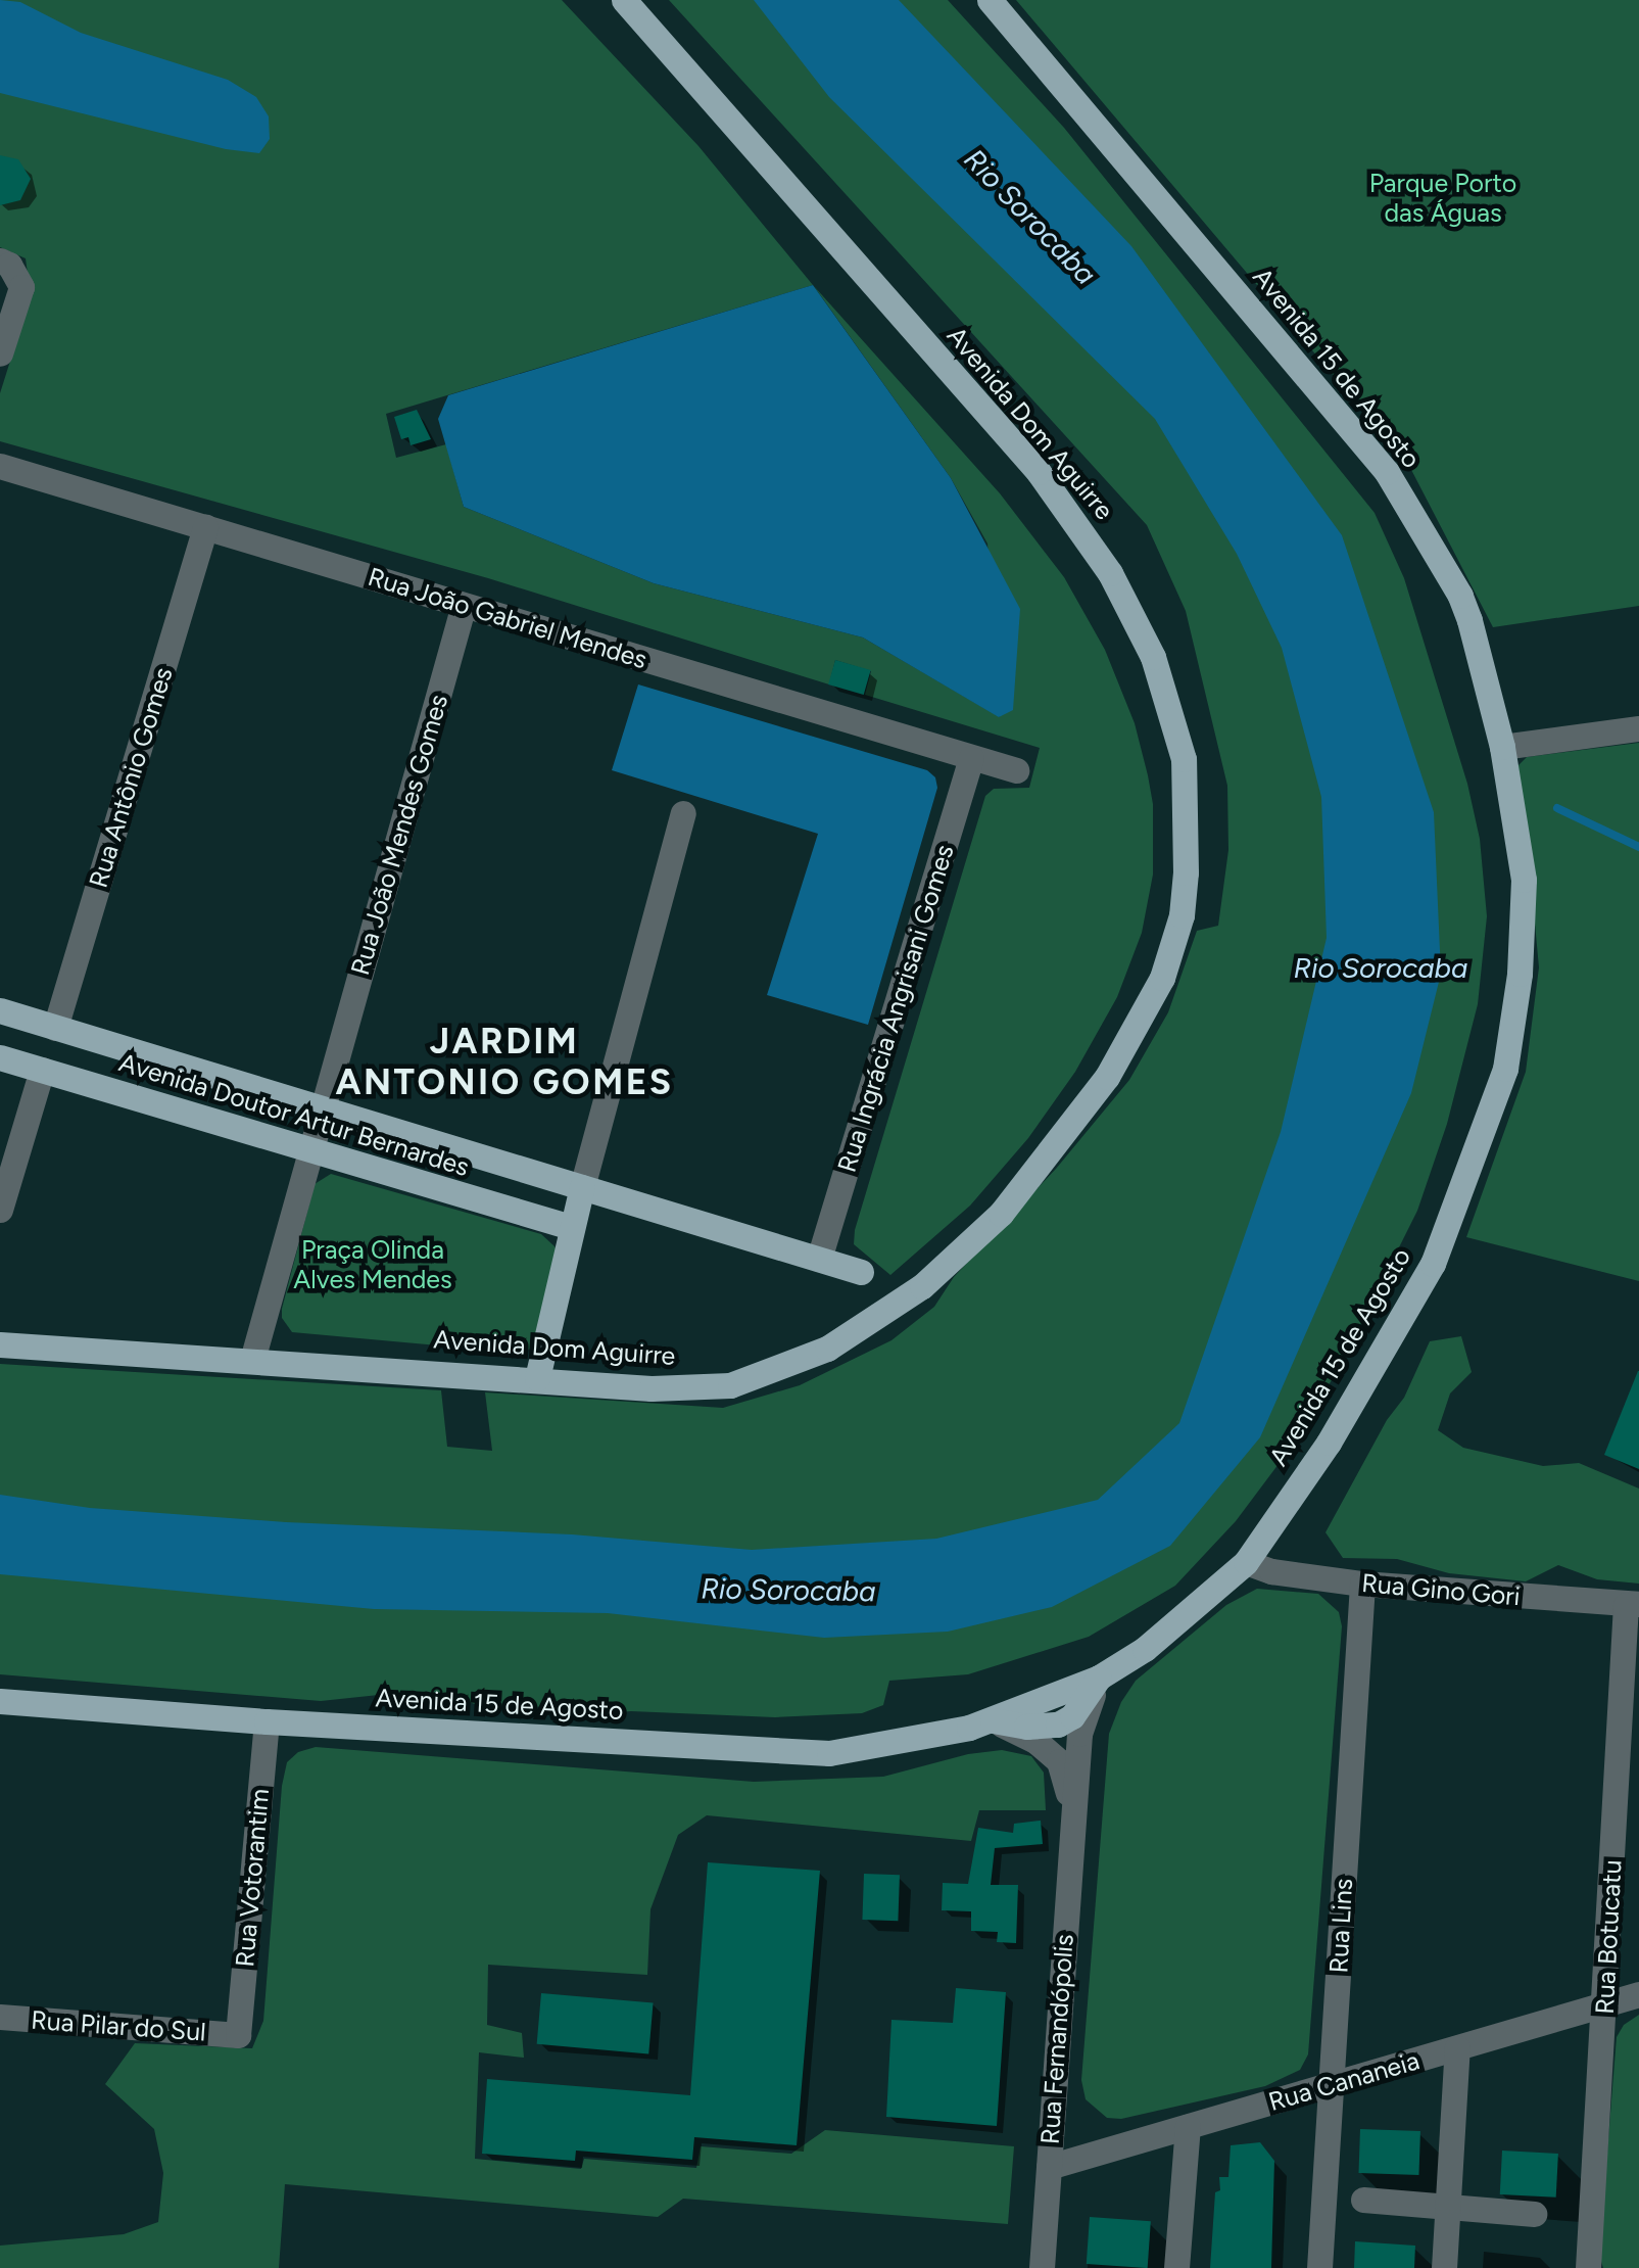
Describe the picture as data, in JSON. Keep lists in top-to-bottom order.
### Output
{
  "streets": {
    "main road": ["Avenida 15 de Agosto", "Avenida Dom Aguirre", "Avenida Doutor Artur Bernardes"],
    "street": [
      "Rua João Gabriel Mendes",
      "Rua Antônio Gomes",
      "Rua João Mendes Gomes",
      "Rua Ingrácia Angrisani Gomes",
      "Rua Gino Gori",
      "Rua Votorantim",
      "Rua Lins",
      "Rua Botucatu",
      "Rua Pilar do Sul",
      "Rua Fernandópolis",
      "Rua Cananeia"
    ]
  },
  "crossings": [
    ["Avenida 15 de Agosto", "Rua Gino Gori"],
    ["Avenida 15 de Agosto", "Rua Votorantim"],
    ["Avenida 15 de Agosto", "Rua Fernandópolis"],
    ["Avenida Dom Aguirre", "Rua João Mendes Gomes"],
    ["Rua João Gabriel Mendes", "Rua Antônio Gomes"],
    ["Rua João Gabriel Mendes", "Rua João Mendes Gomes"],
    ["Rua João Gabriel Mendes", "Rua Ingrácia Angrisani Gomes"],
    ["Rua Antônio Gomes", "Avenida Doutor Artur Bernardes"],
    ["Rua João Mendes Gomes", "Avenida Doutor Artur Bernardes"],
    ["Rua Ingrácia Angrisani Gomes", "Avenida Doutor Artur Bernardes"],
    ["Rua Gino Gori", "Rua Lins"],
    ["Rua Gino Gori", "Rua Botucatu"],
    ["Rua Votorantim", "Rua Pilar do Sul"],
    ["Rua Lins", "Rua Cananeia"],
    ["Rua Botucatu", "Rua Cananeia"],
    ["Rua Fernandópolis", "Rua Cananeia"]
  ],
  "districts": ["JARDIM ANTONIO GOMES"],
  "water": ["Rio Sorocaba"],
  "parks": ["Parque Porto das Águas", "Praça Olinda Alves Mendes"]
}
